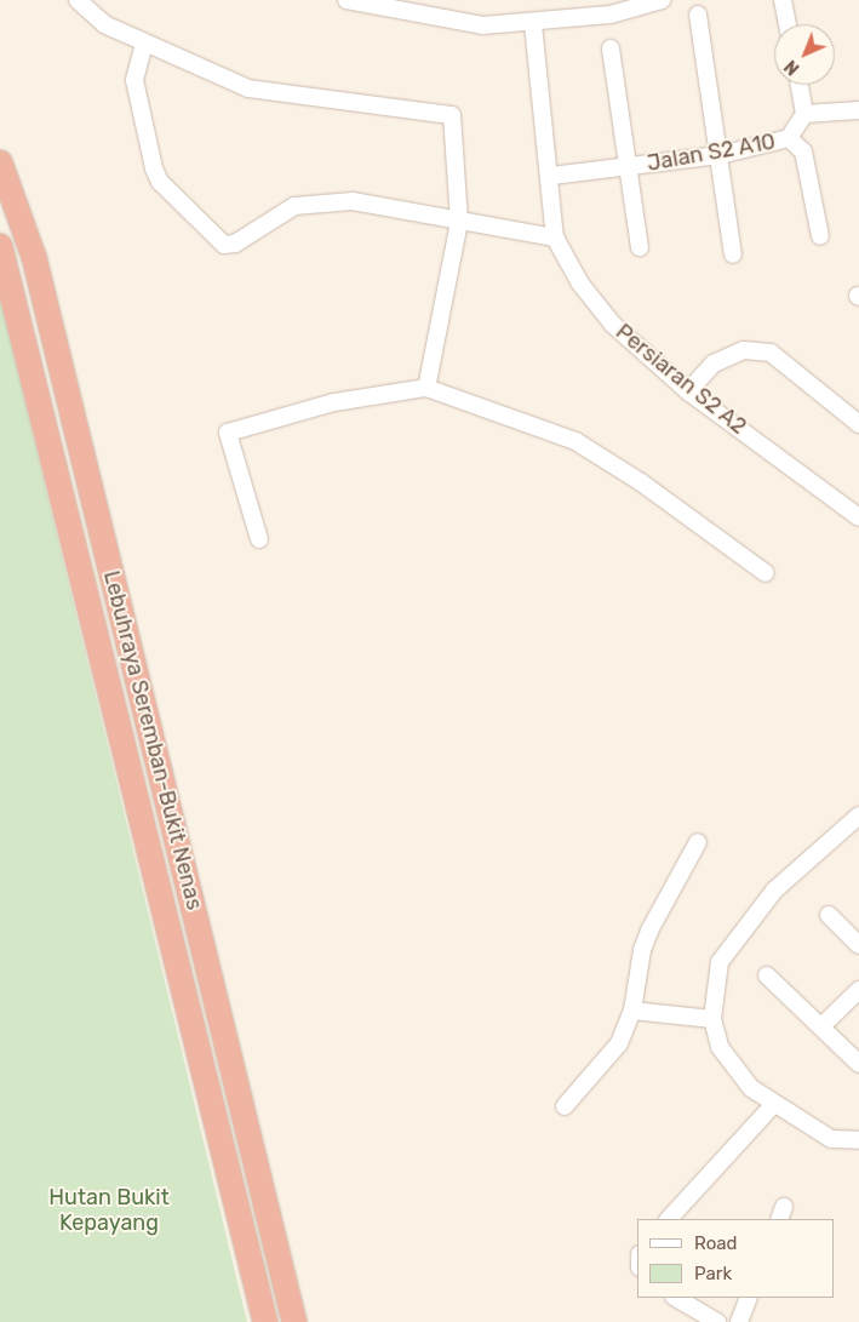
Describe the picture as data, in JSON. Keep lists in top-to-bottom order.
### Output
{
  "streets": {
    "highway": ["Lebuhraya Seremban-Bukit Nenas"],
    "street": ["Jalan S2 A10", "Persiaran S2 A2"]
  },
  "crossings": [
    ["Jalan S2 A10", "Persiaran S2 A2"]
  ],
  "parks": ["Hutan Bukit Kepayang"],
  "legend": ["Road", "Park"],
  "north": "bottom left"
}
